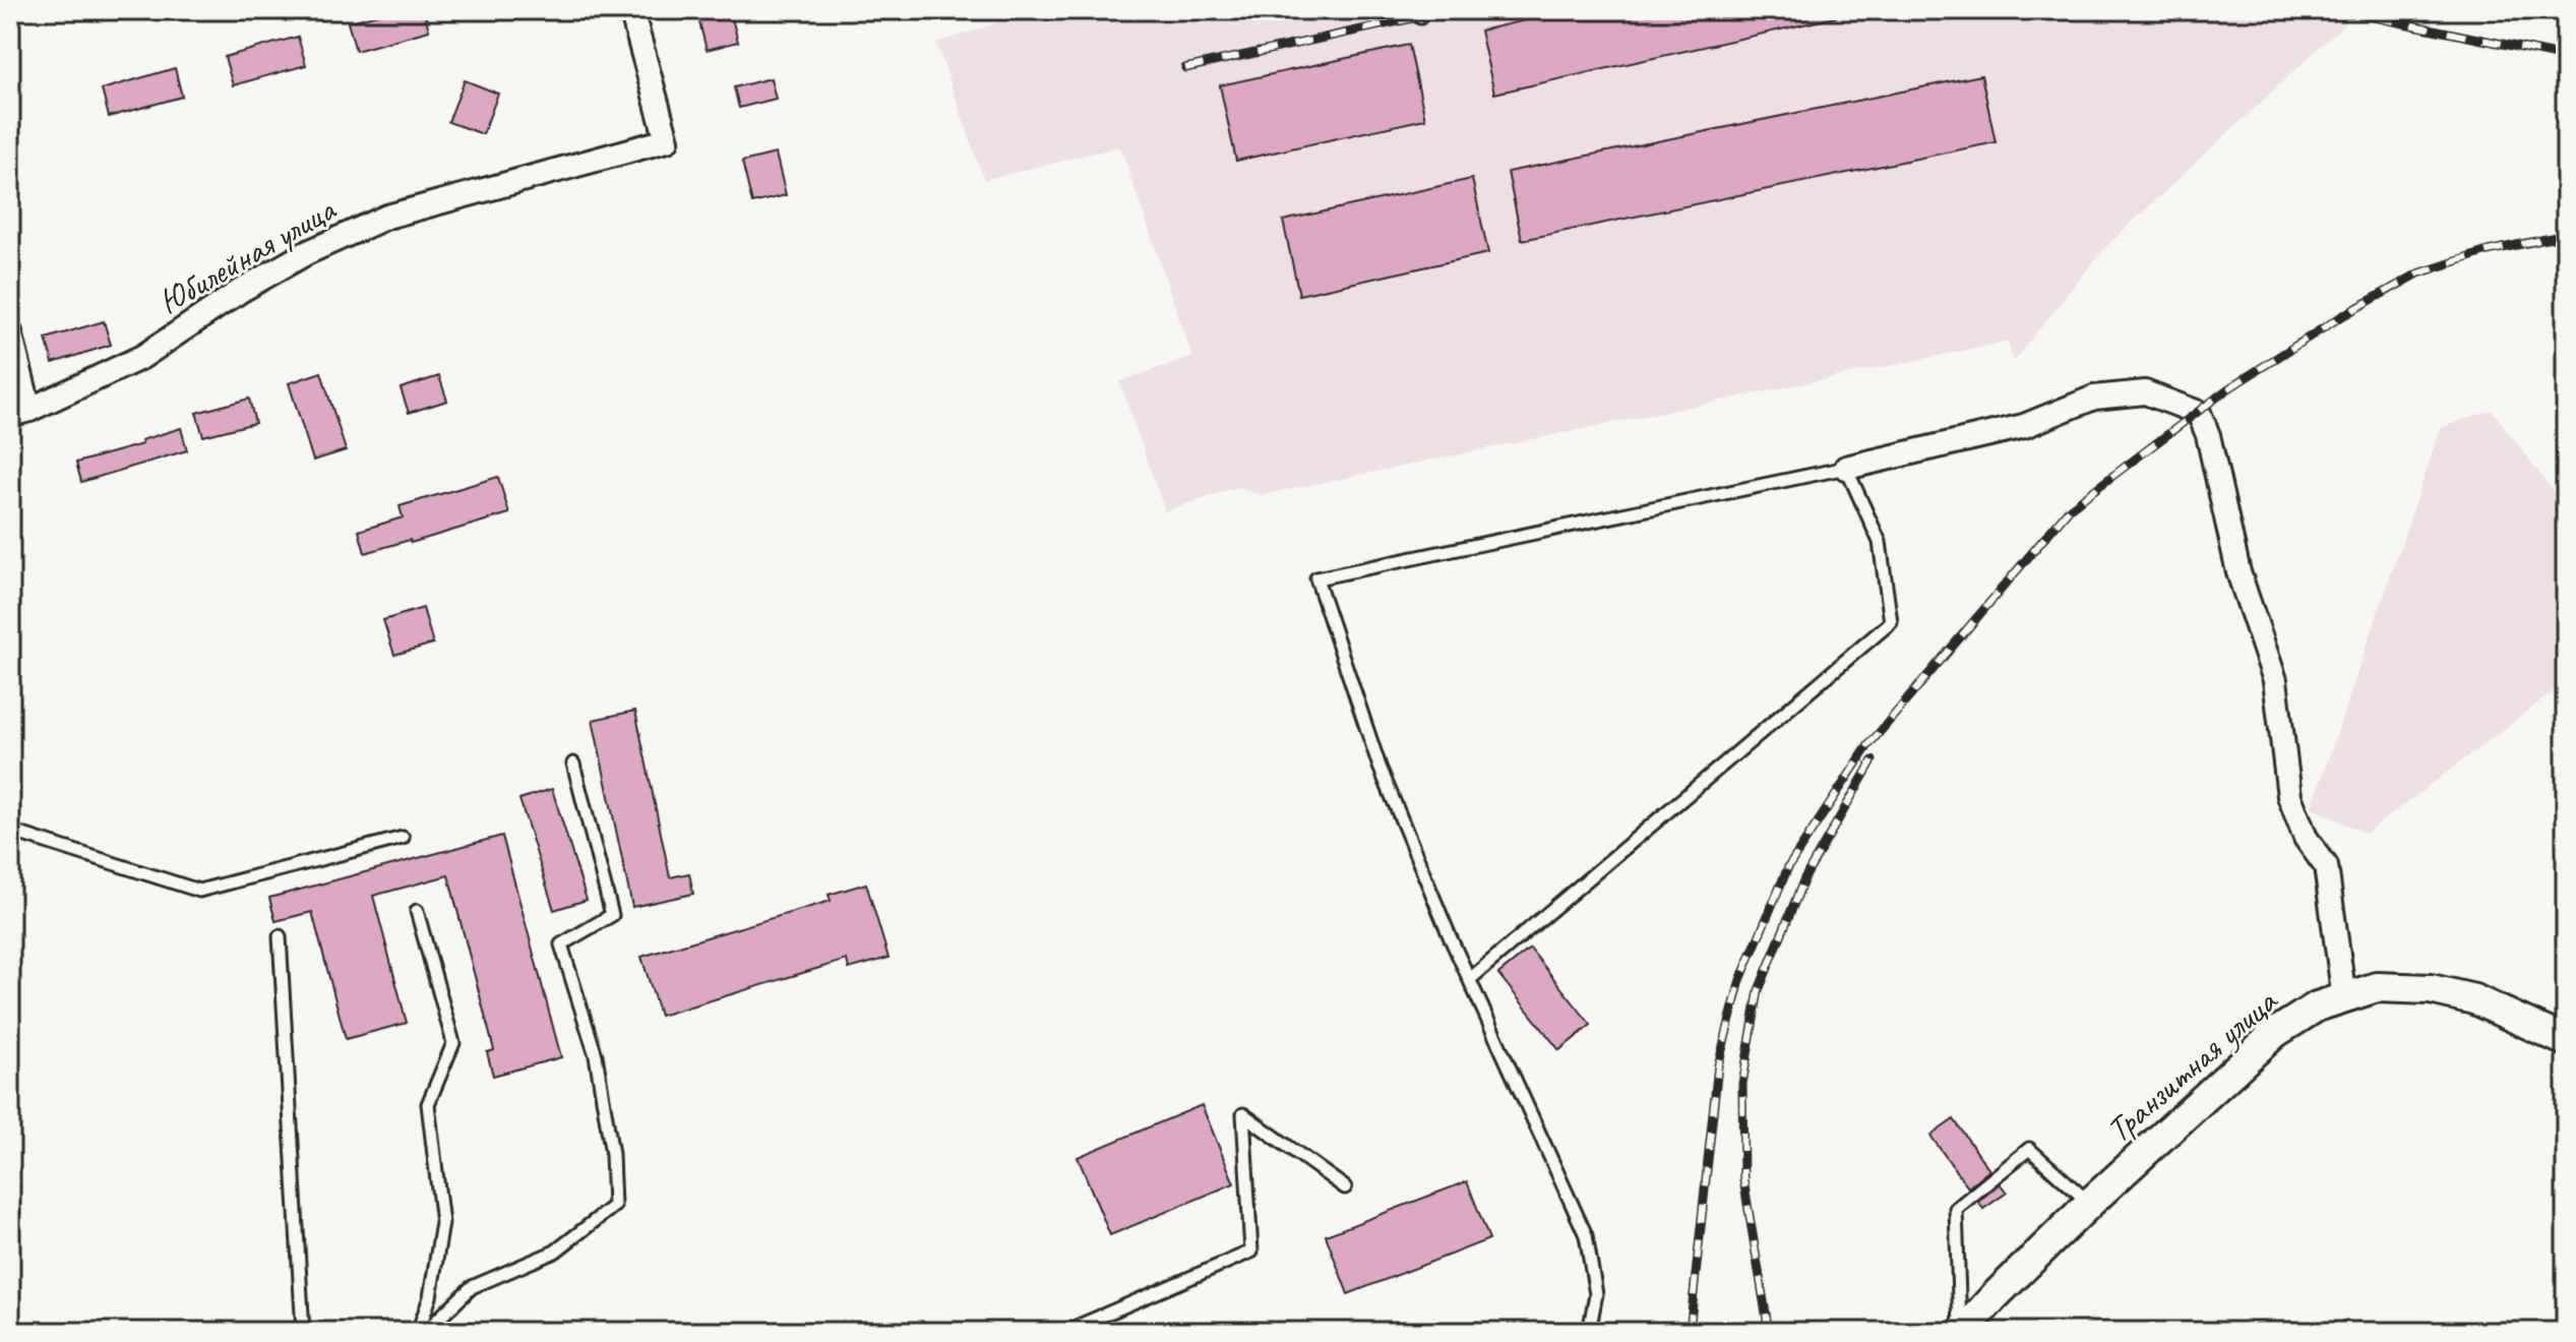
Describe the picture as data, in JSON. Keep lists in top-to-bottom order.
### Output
{
  "streets": {
    "street": ["Юбилейная улица", "Транзитная улица"]
  }
}
